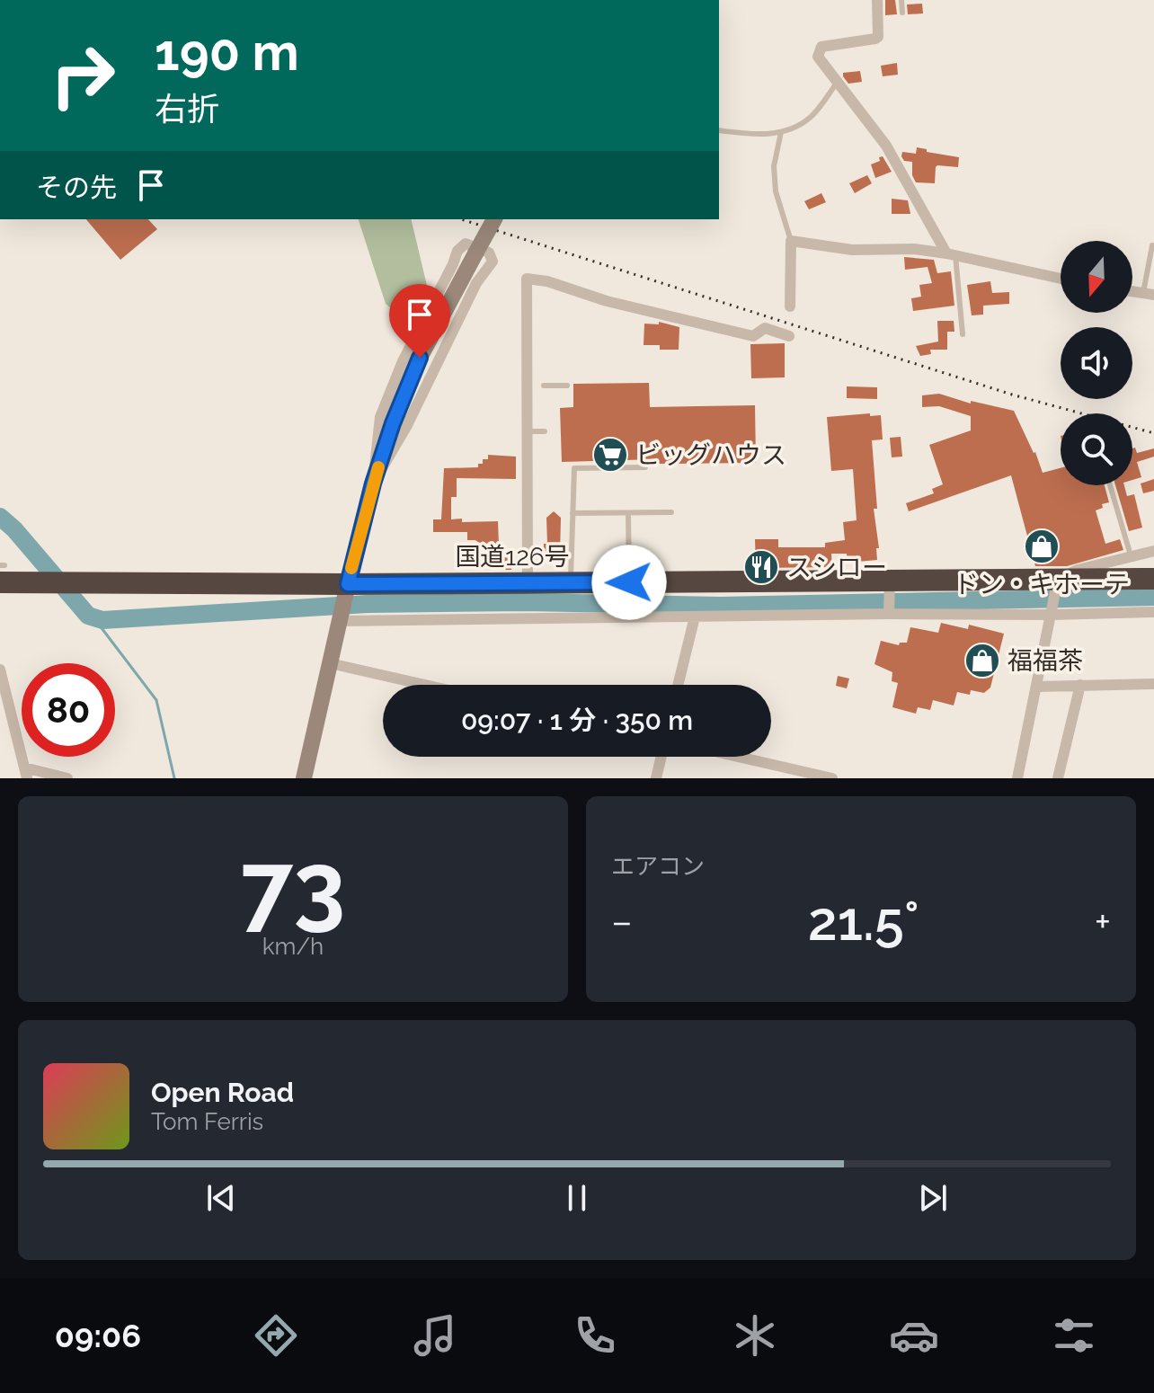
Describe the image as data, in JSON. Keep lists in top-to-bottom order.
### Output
{
  "streets": {
    "highway": ["国道126号"]
  },
  "places": {
    "supermarket": ["ビッグハウス"],
    "shop": ["ドン・キホーテ", "福福茶"],
    "restaurant": ["スシロー"]
  },
  "north": "bottom",
  "page": {
    "turn": ["190 m", "右折"],
    "then": "その先",
    "limit": "80",
    "trip": "09:07 · 1 分 · 350 m",
    "tile": [
      ["73", "km/h"],
      "エアコン"
    ],
    "heat": ["−", "21.5°", "+"],
    "song": ["Open Road", "Tom Ferris"],
    "tabs": "09:06"
  }
}
